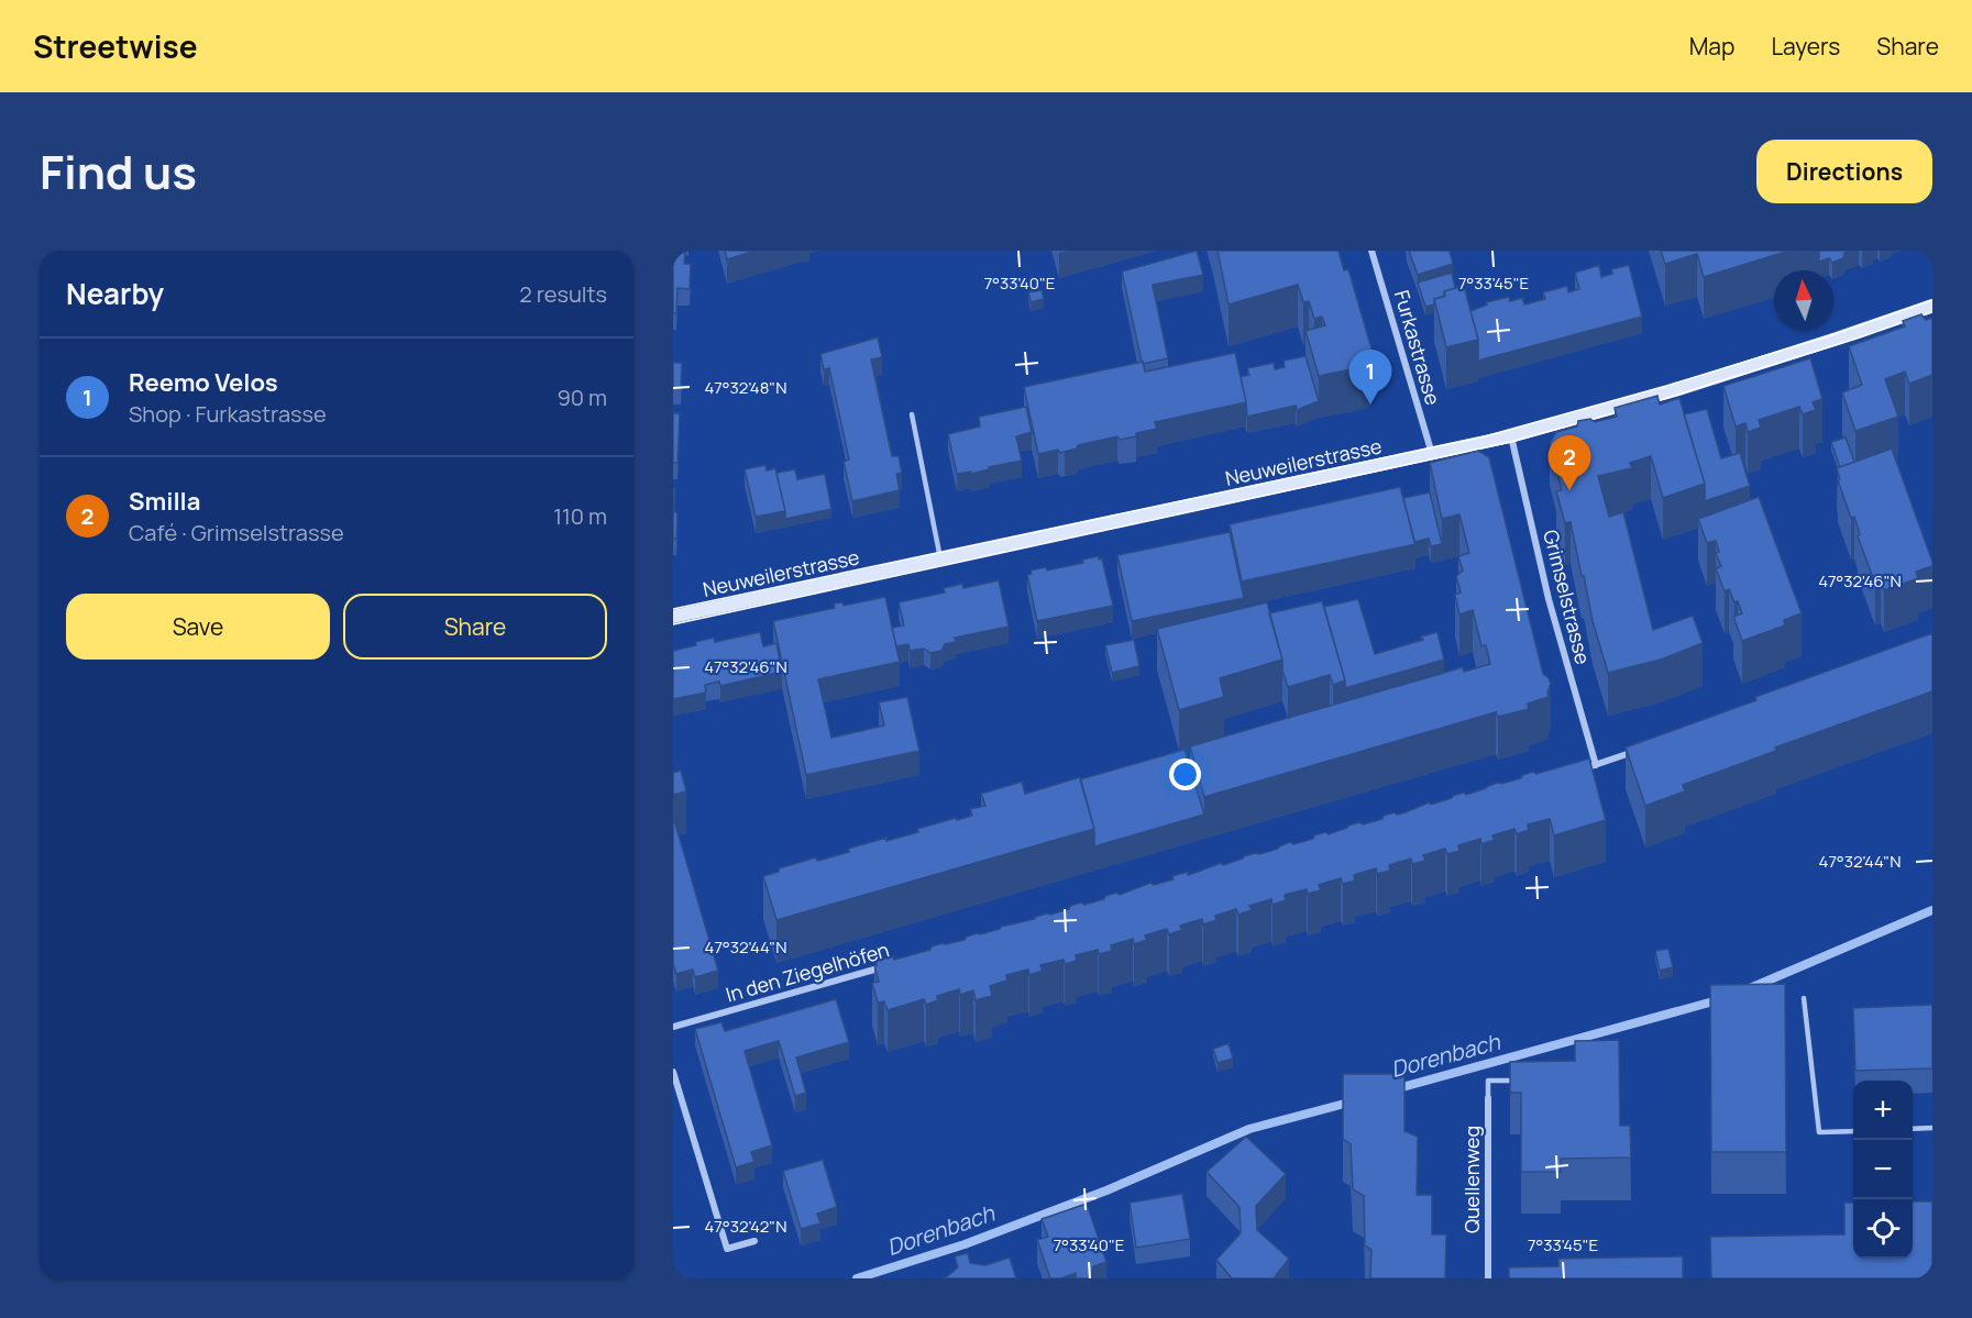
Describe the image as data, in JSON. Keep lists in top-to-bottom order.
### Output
{
  "streets": {
    "street": [
      "Furkastrasse",
      "Neuweilerstrasse",
      "Grimselstrasse",
      "In den Ziegelhöfen",
      "Quellenweg"
    ]
  },
  "crossings": [
    ["Furkastrasse", "Neuweilerstrasse"],
    ["Neuweilerstrasse", "Grimselstrasse"]
  ],
  "water": ["Dorenbach"],
  "north": "top",
  "page": {
    "header": "Streetwise",
    "nav": ["Map", "Layers", "Share"],
    "title": "Find us",
    "buttons": [
      "Directions",
      ["Save", "Share"]
    ],
    "heading": ["Nearby", "2 results"],
    "list": [
      {
        "mark": "1",
        "name": "Reemo Velos",
        "note": "Shop · Furkastrasse",
        "value": "90 m"
      },
      {
        "mark": "2",
        "name": "Smilla",
        "note": "Café · Grimselstrasse",
        "value": "110 m"
      }
    ],
    "pins": ["1", "2"],
    "map_buttons": ["+", "−"]
  },
  "coordinates": [
    "7°33'40\"E",
    "7°33'45\"E",
    "47°32'48\"N",
    "47°32'46\"N",
    "47°32'44\"N",
    "47°32'42\"N"
  ]
}
